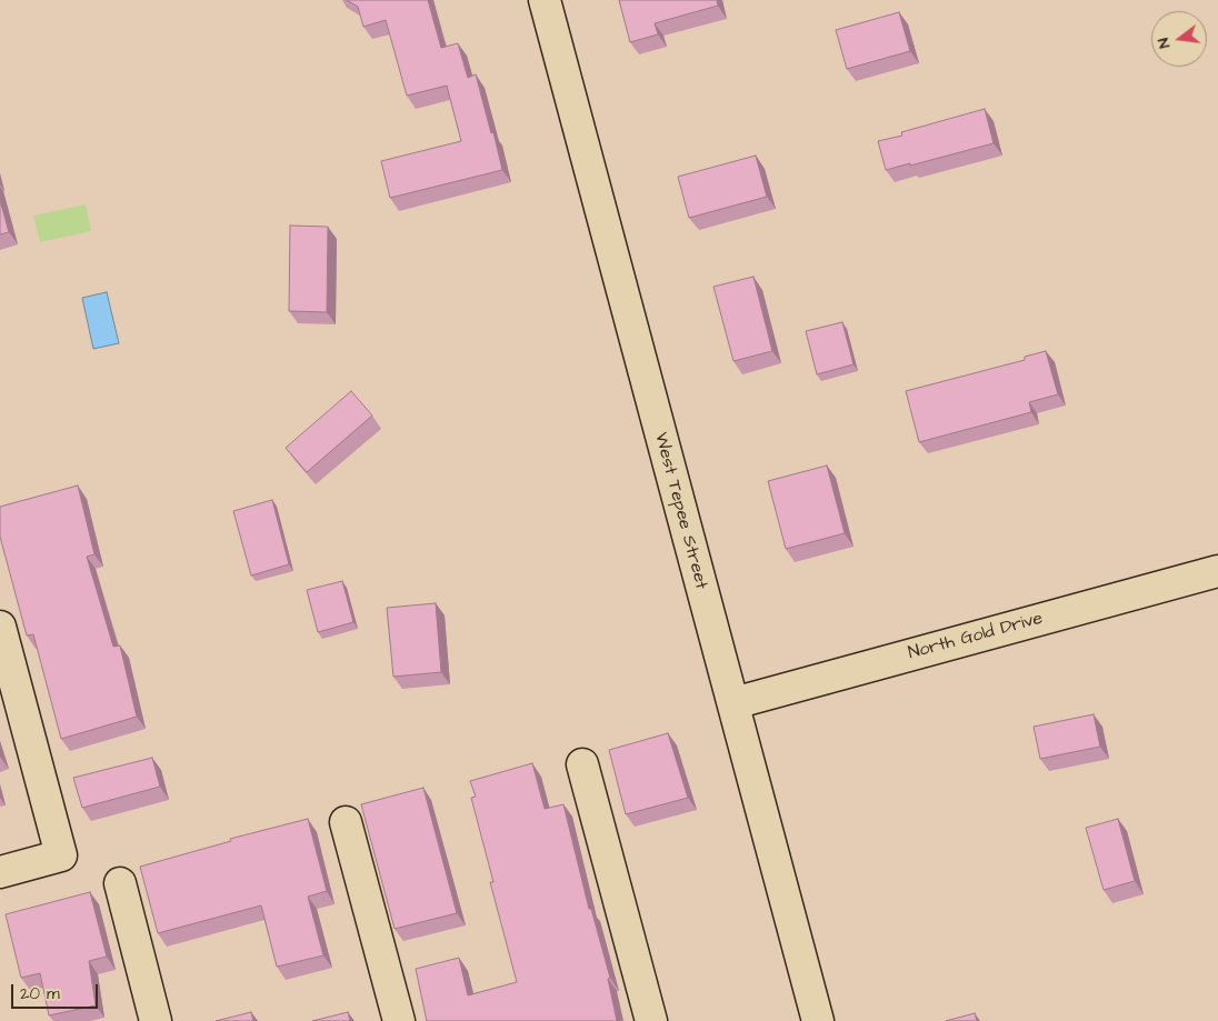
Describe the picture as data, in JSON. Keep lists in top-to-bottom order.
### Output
{
  "streets": {
    "street": ["West Tepee Street", "North Gold Drive"]
  },
  "crossings": [
    ["West Tepee Street", "North Gold Drive"]
  ],
  "scale_bar": "20 m",
  "north": "left"
}
